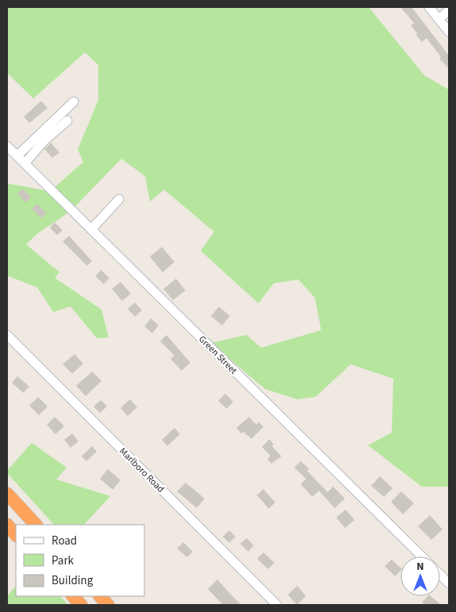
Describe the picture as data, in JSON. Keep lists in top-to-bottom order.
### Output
{
  "streets": {
    "street": ["Green Street", "Marlboro Road"]
  },
  "legend": ["Road", "Park", "Building"],
  "north": "top"
}
